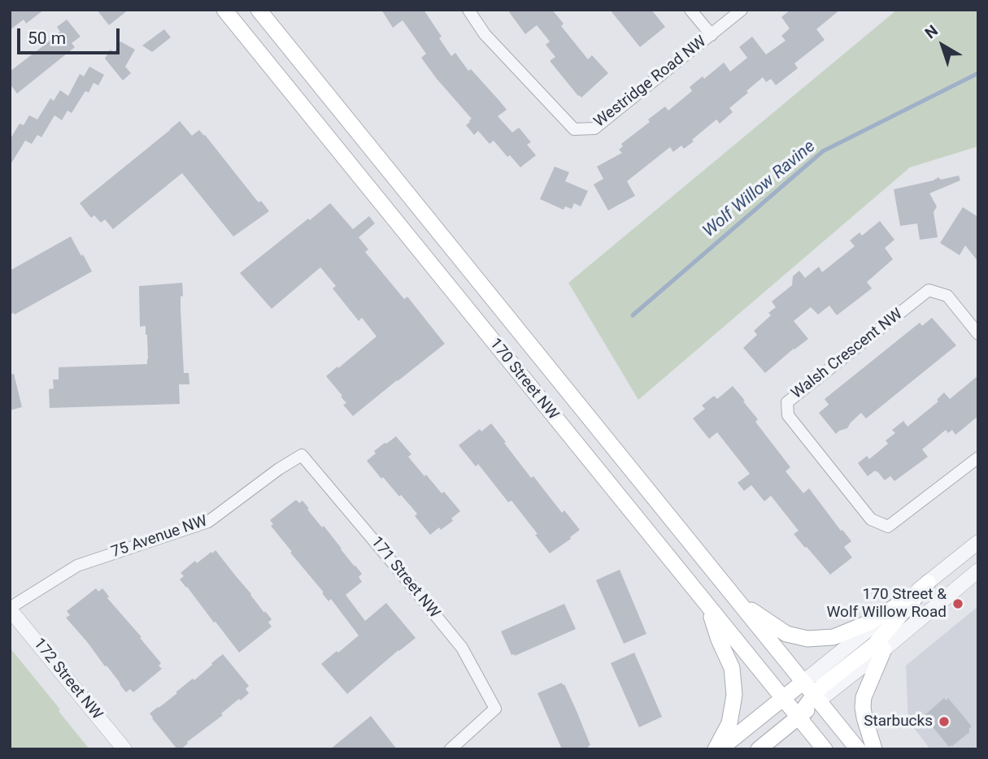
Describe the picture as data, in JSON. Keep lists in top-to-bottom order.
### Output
{
  "streets": {
    "main road": ["170 Street NW"],
    "street": [
      "Westridge Road NW",
      "Walsh Crescent NW",
      "75 Avenue NW",
      "171 Street NW",
      "172 Street NW"
    ]
  },
  "crossings": [
    ["75 Avenue NW", "171 Street NW"],
    ["75 Avenue NW", "172 Street NW"]
  ],
  "water": ["Wolf Willow Ravine"],
  "places": ["170 Street & Wolf Willow Road", "Starbucks"],
  "scale_bar": "50 m",
  "north": "top left"
}
